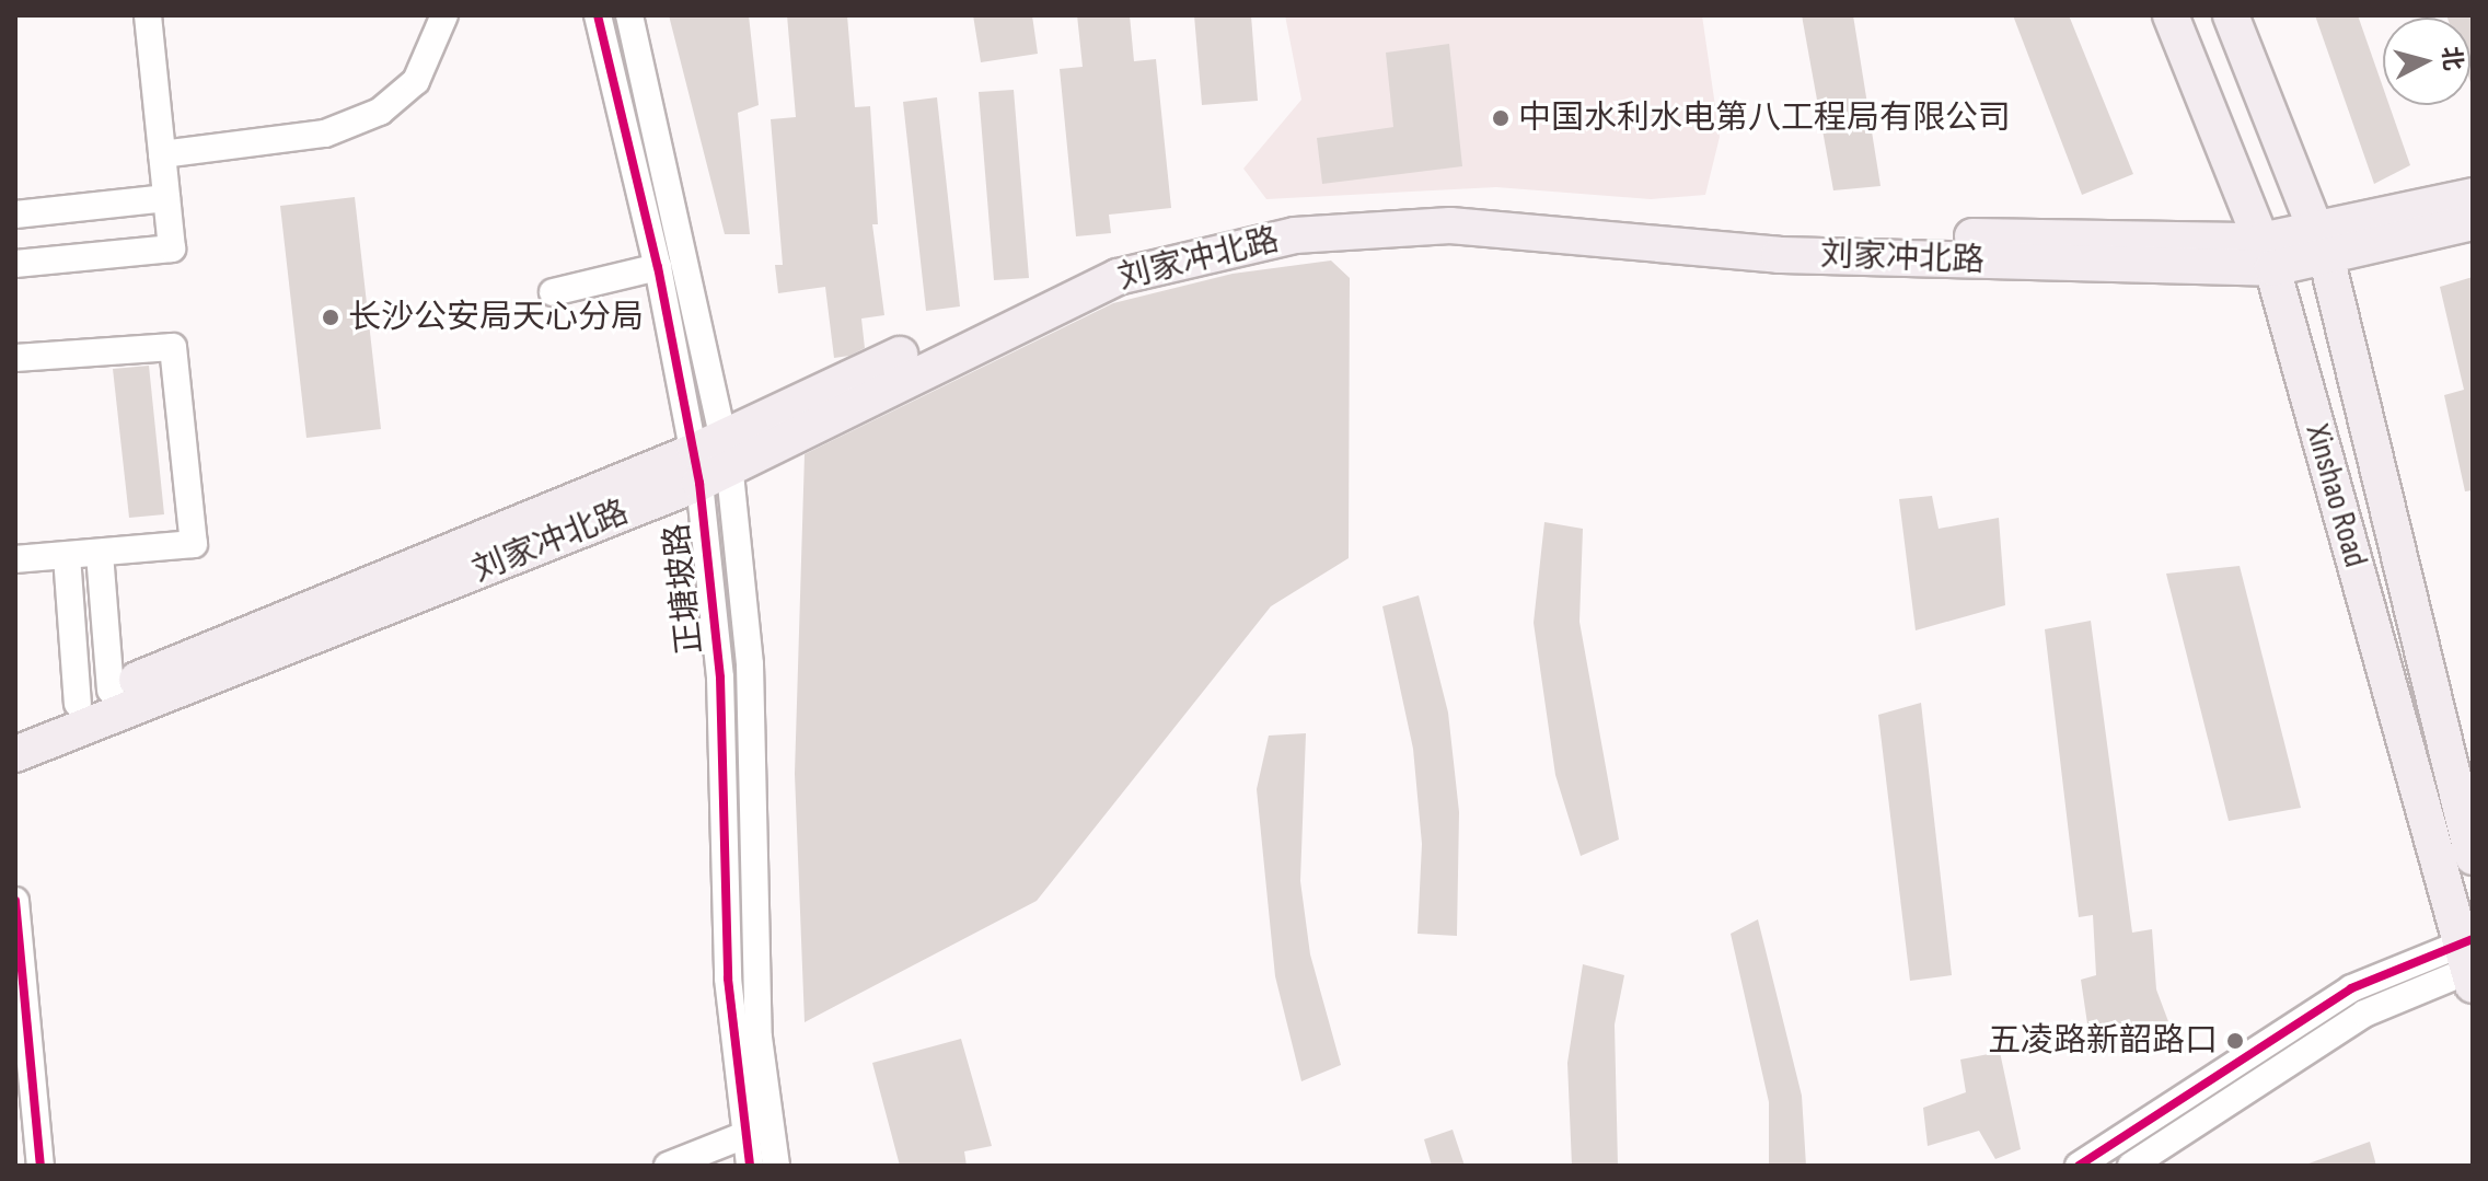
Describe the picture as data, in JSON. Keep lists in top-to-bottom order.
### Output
{
  "streets": {
    "main road": ["刘家冲北路", "Xinshao Road"],
    "street": ["正塘坡路"]
  },
  "crossings": [
    ["刘家冲北路", "Xinshao Road"],
    ["刘家冲北路", "正塘坡路"]
  ],
  "places": ["中国水利水电第八工程局有限公司", "长沙公安局天心分局", "五凌路新韶路口"],
  "north": "right"
}
